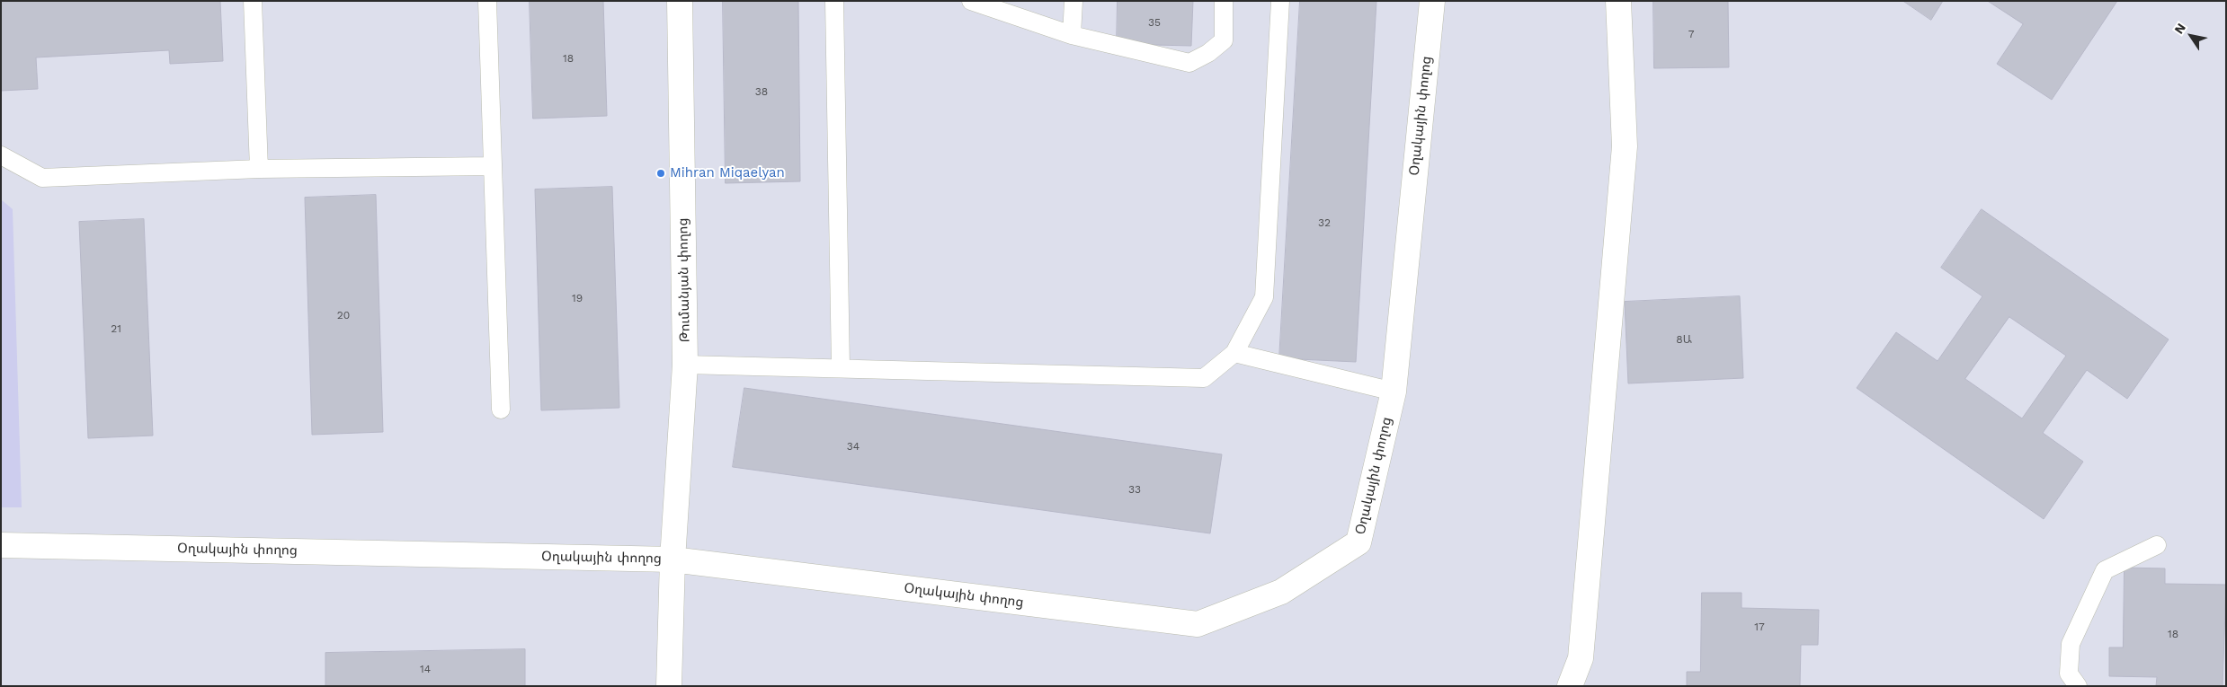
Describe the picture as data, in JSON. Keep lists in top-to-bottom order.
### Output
{
  "streets": {
    "street": ["Օղակային փողոց", "Թումանյան փողոց"]
  },
  "crossings": [
    ["Օղակային փողոց", "Թումանյան փողոց"]
  ],
  "places": ["Mihran Miqaelyan"],
  "house_numbers": [
    "35",
    "7",
    "18",
    "38",
    "32",
    "19",
    "20",
    "21",
    "8Ա",
    "34",
    "33",
    "17",
    "18",
    "14"
  ],
  "north": "top left"
}
